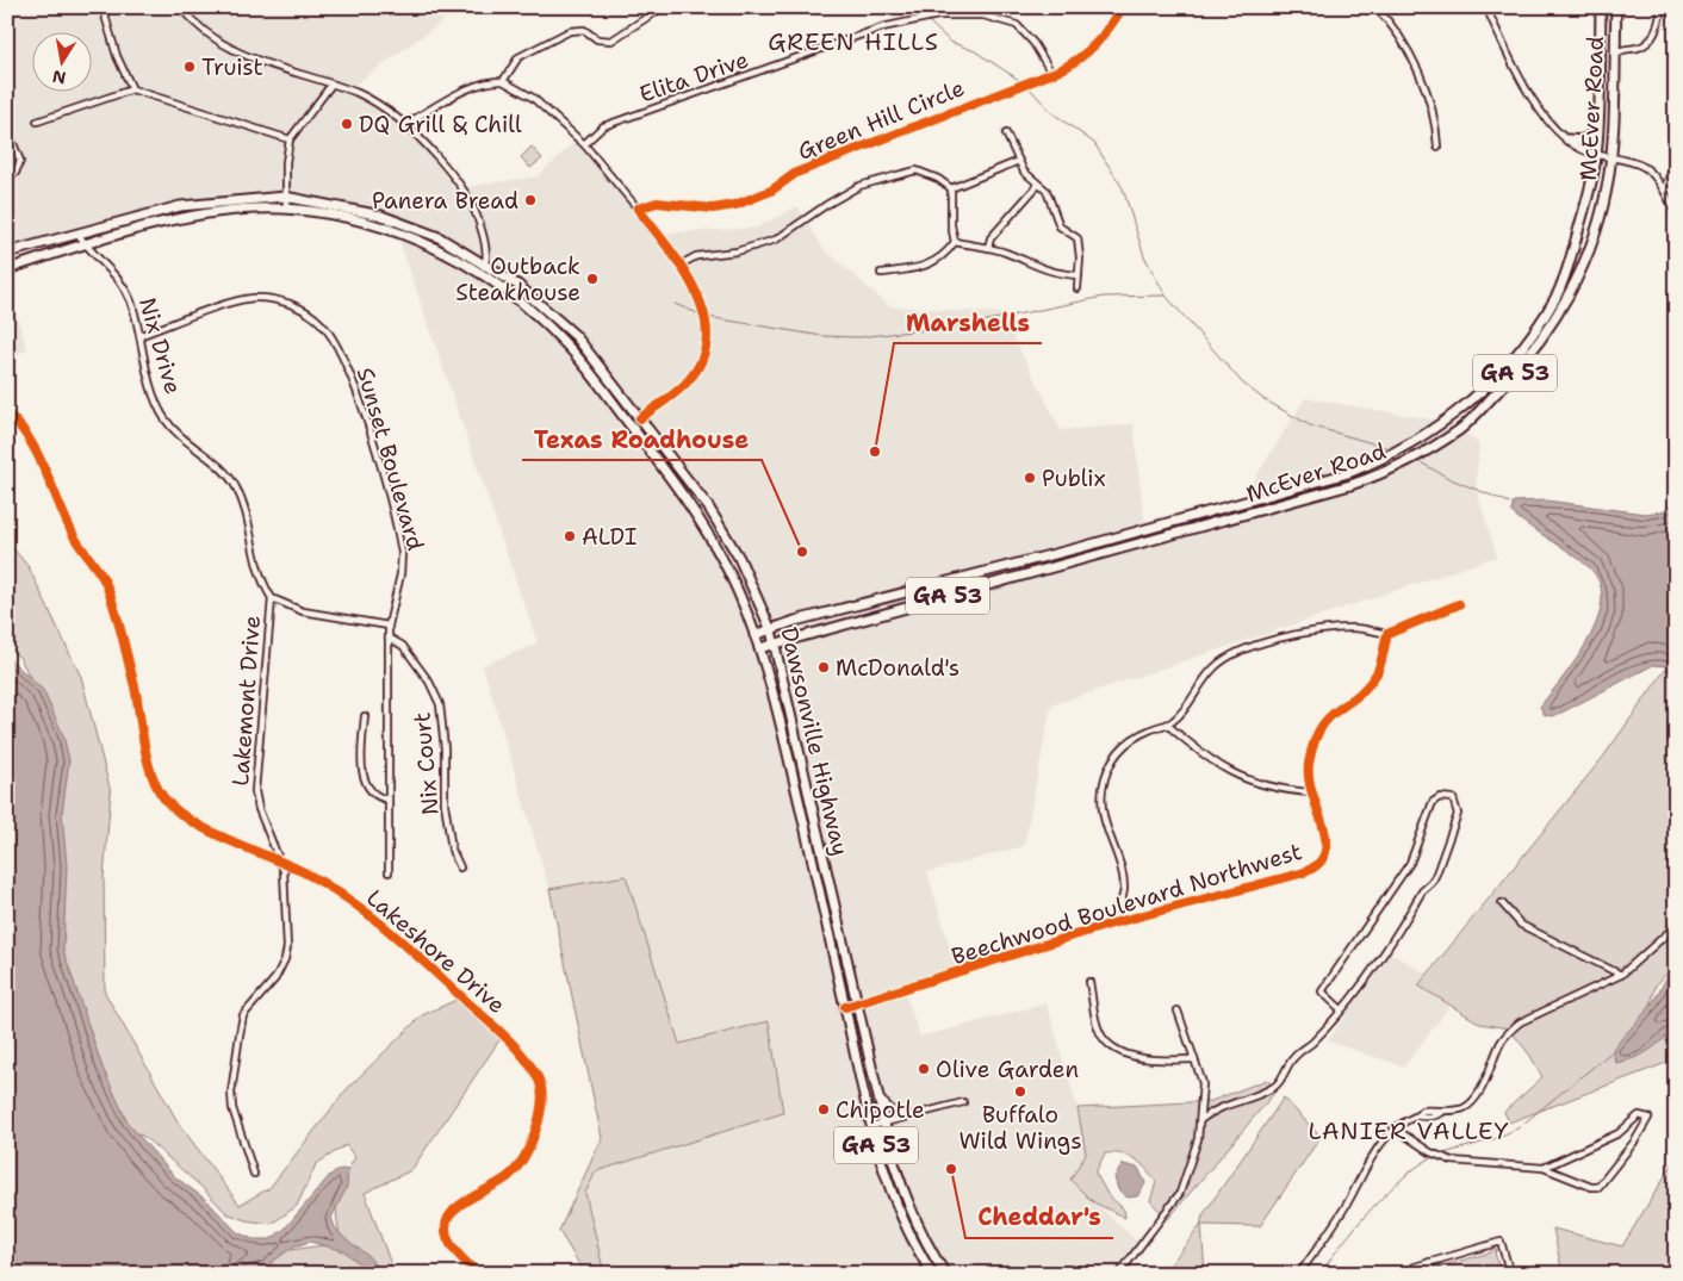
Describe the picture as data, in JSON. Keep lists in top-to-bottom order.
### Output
{
  "streets": {
    "main road": ["McEver Road", "GA 53", "Dawsonville Highway"],
    "street": [
      "Elita Drive",
      "Green Hill Circle",
      "Nix Drive",
      "Sunset Boulevard",
      "Lakemont Drive",
      "Nix Court",
      "Beechwood Boulevard Northwest",
      "Lakeshore Drive"
    ]
  },
  "crossings": [
    ["Elita Drive", "Green Hill Circle"],
    ["McEver Road", "Dawsonville Highway"],
    ["Nix Drive", "Sunset Boulevard"],
    ["Nix Drive", "Lakemont Drive"],
    ["Nix Drive", "Dawsonville Highway"],
    ["Sunset Boulevard", "Nix Court"],
    ["Lakemont Drive", "Lakeshore Drive"],
    ["Dawsonville Highway", "Beechwood Boulevard Northwest"]
  ],
  "districts": ["GREEN HILLS", "LANIER VALLEY"],
  "places": [
    "Truist",
    "DQ Grill & Chill",
    "Panera Bread",
    "Outback Steakhouse",
    "Marshells",
    "Publix",
    "ALDI",
    "Texas Roadhouse",
    "McDonald's",
    "Olive Garden",
    "Buffalo Wild Wings",
    "Chipotle",
    "Cheddar's"
  ],
  "north": "bottom"
}
